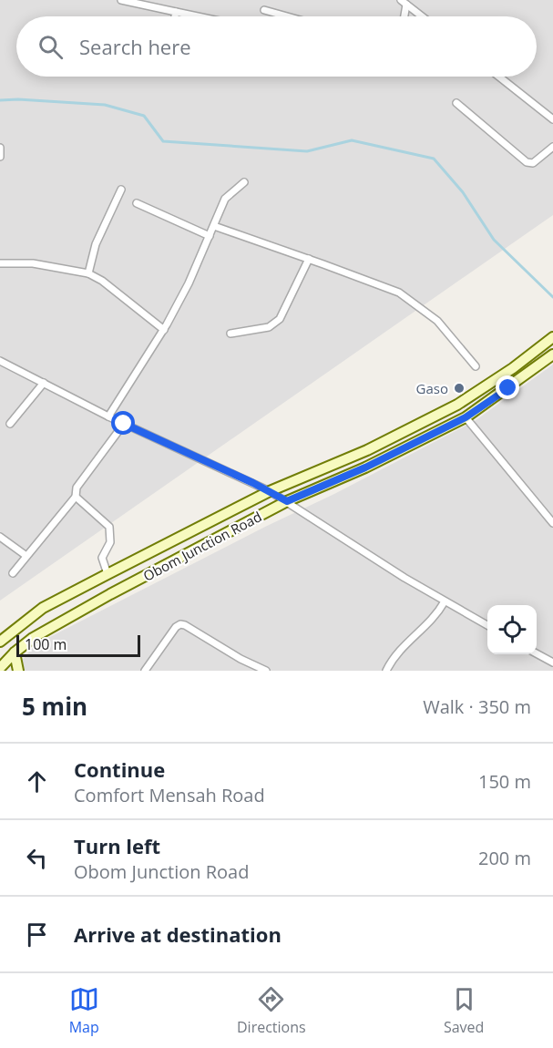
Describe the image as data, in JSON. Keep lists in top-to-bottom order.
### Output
{
  "streets": {
    "main road": ["Obom Junction Road"]
  },
  "places": ["Gaso"],
  "scale_bar": "100 m",
  "page": {
    "search": "Search here",
    "scale": "100 m",
    "heading": ["5 min", "Walk · 350 m"],
    "list": [
      ["Continue", "Comfort Mensah Road", "150 m"],
      ["Turn left", "Obom Junction Road", "200 m"],
      "Arrive at destination"
    ],
    "nav": ["Map", "Directions", "Saved"]
  }
}
